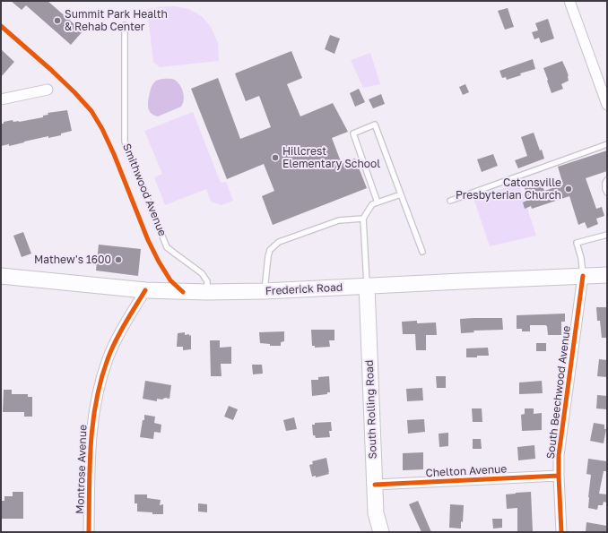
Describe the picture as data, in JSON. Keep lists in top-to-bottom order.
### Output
{
  "streets": {
    "main road": ["Frederick Road", "South Rolling Road"],
    "street": ["South Beechwood Avenue", "Montrose Avenue", "Chelton Avenue"],
    "lane": ["Smithwood Avenue"]
  },
  "crossings": [
    ["Smithwood Avenue", "Frederick Road"],
    ["Frederick Road", "South Beechwood Avenue"],
    ["Frederick Road", "South Rolling Road"],
    ["Frederick Road", "Montrose Avenue"],
    ["South Beechwood Avenue", "Chelton Avenue"],
    ["South Rolling Road", "Chelton Avenue"]
  ],
  "places": [
    "Summit Park Health & Rehab Center",
    "Hillcrest Elementary School",
    "Catonsville Presbyterian Church",
    "Mathew's 1600"
  ]
}
